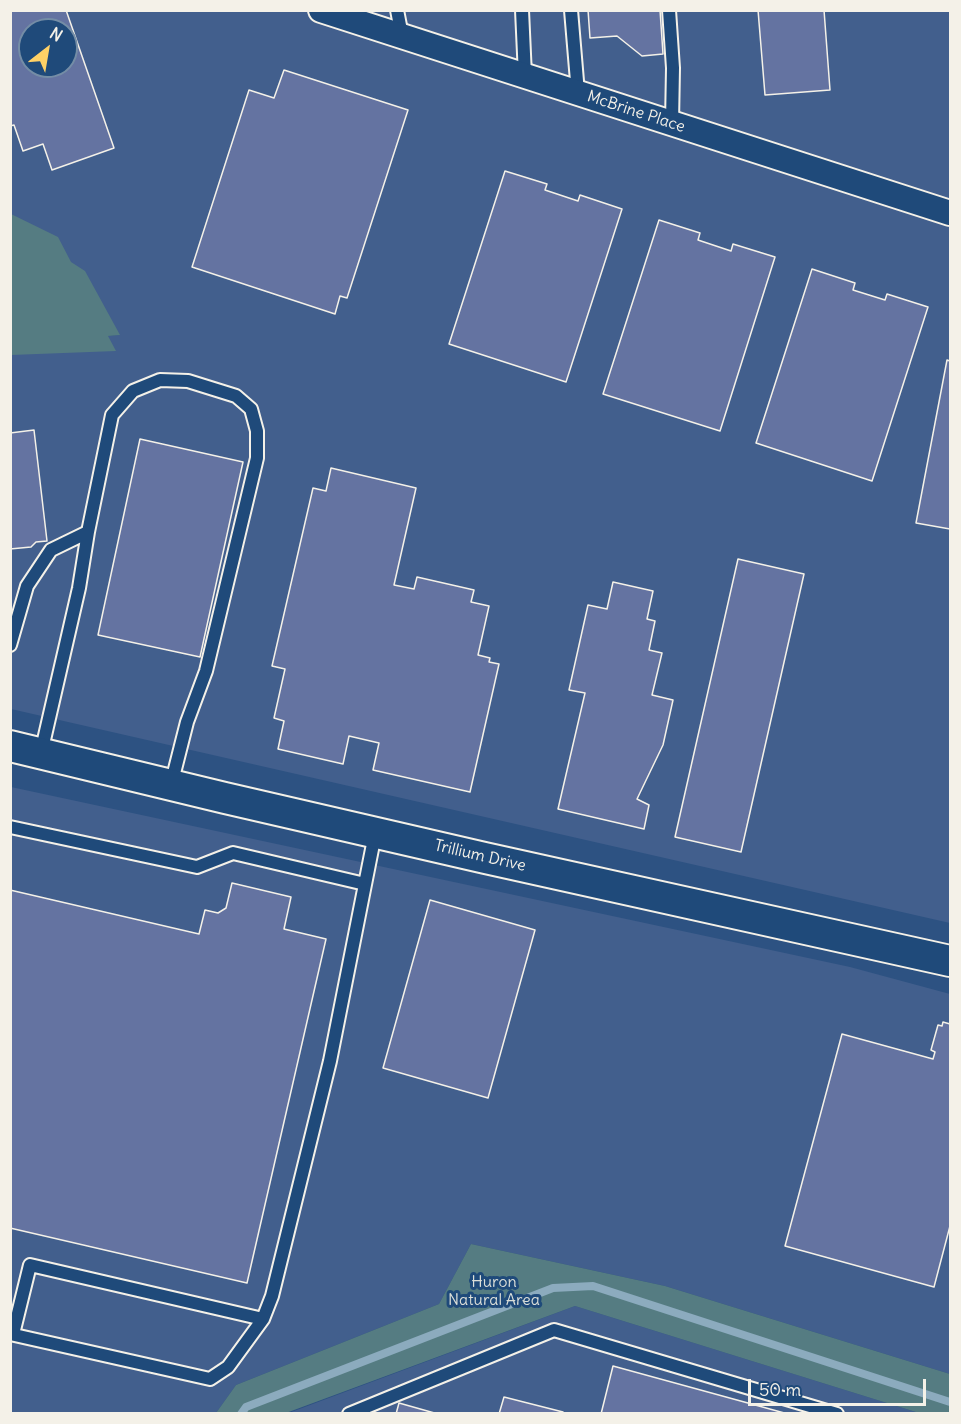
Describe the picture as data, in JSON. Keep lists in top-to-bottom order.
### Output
{
  "streets": {
    "street": ["McBrine Place", "Trillium Drive"]
  },
  "parks": ["Huron Natural Area"],
  "scale_bar": "50 m",
  "north": "top right"
}
